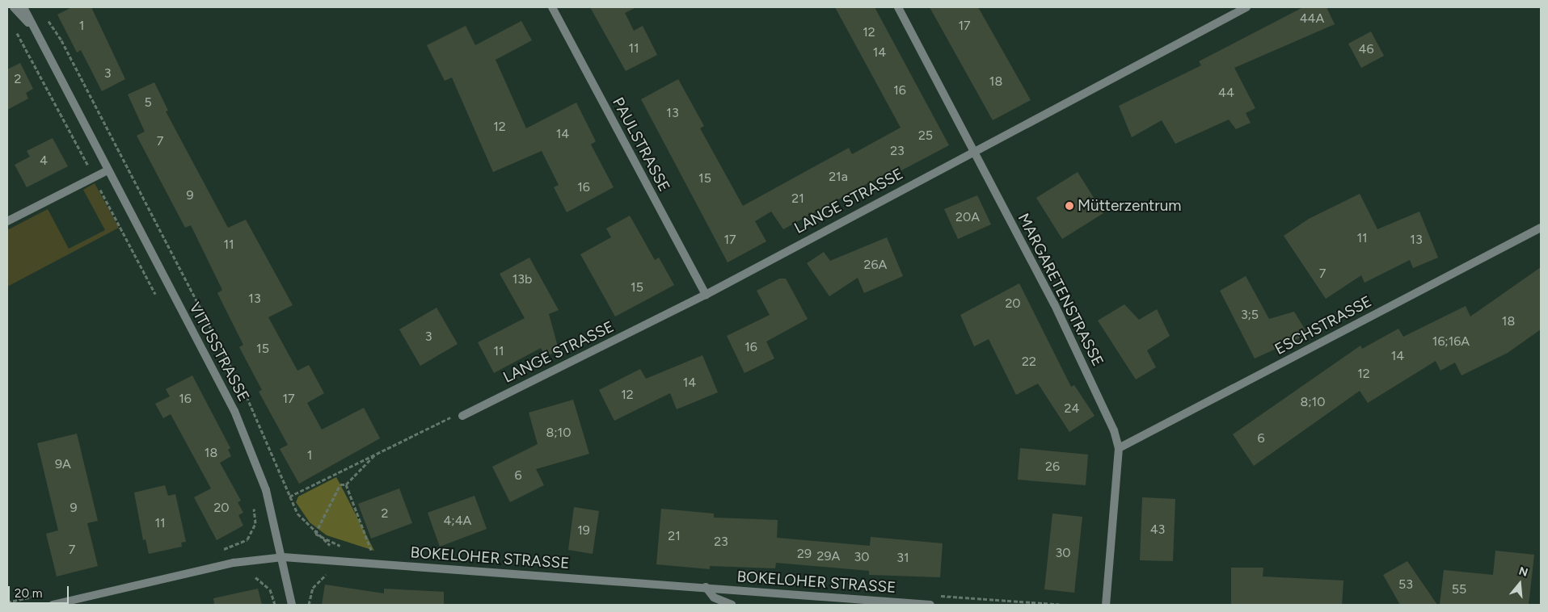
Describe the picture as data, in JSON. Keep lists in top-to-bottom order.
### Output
{
  "streets": {
    "street": [
      "PAULSTRASSE",
      "LANGE STRASSE",
      "MARGARETENSTRASSE",
      "ESCHSTRASSE",
      "VITUSSTRASSE",
      "BOKELOHER STRASSE"
    ]
  },
  "crossings": [
    ["PAULSTRASSE", "LANGE STRASSE"],
    ["LANGE STRASSE", "MARGARETENSTRASSE"],
    ["MARGARETENSTRASSE", "ESCHSTRASSE"],
    ["VITUSSTRASSE", "BOKELOHER STRASSE"]
  ],
  "places": ["Mütterzentrum"],
  "house_numbers": [
    "44A",
    "1",
    "17",
    "12",
    "11",
    "46",
    "14",
    "3",
    "2",
    "18",
    "16",
    "44",
    "5",
    "13",
    "12",
    "14",
    "25",
    "7",
    "23",
    "4",
    "21a",
    "15",
    "16",
    "9",
    "21",
    "20A",
    "11",
    "17",
    "13",
    "11",
    "26A",
    "7",
    "13b",
    "15",
    "13",
    "20",
    "3;5",
    "18",
    "3",
    "16;16A",
    "16",
    "15",
    "11",
    "14",
    "22",
    "12",
    "14",
    "12",
    "16",
    "17",
    "8;10",
    "24",
    "8;10",
    "6",
    "18",
    "1",
    "9A",
    "26",
    "6",
    "9",
    "20",
    "2",
    "4;4A",
    "11",
    "43",
    "19",
    "21",
    "23",
    "7",
    "30",
    "29",
    "29A",
    "30",
    "31",
    "53",
    "55"
  ],
  "scale_bar": "20 m",
  "north": "top"
}
